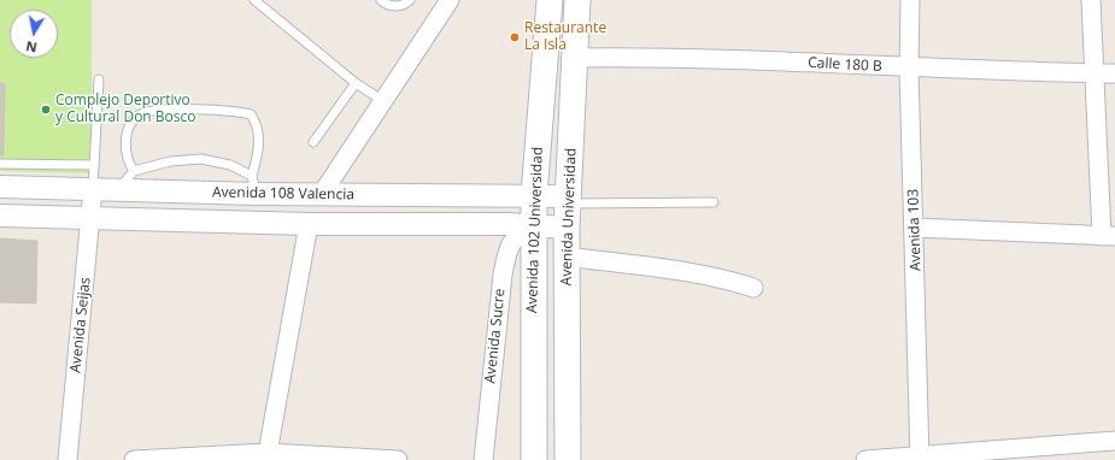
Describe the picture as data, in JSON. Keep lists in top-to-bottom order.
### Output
{
  "streets": {
    "main road": ["Avenida Universidad", "Avenida 102 Universidad"],
    "street": [
      "Calle 180 B",
      "Avenida 108 Valencia",
      "Avenida 103",
      "Avenida Seijas",
      "Avenida Sucre"
    ]
  },
  "crossings": [
    ["Calle 180 B", "Avenida Universidad"],
    ["Calle 180 B", "Avenida 103"],
    ["Avenida 108 Valencia", "Avenida Universidad"],
    ["Avenida 108 Valencia", "Avenida 102 Universidad"],
    ["Avenida 108 Valencia", "Avenida Seijas"],
    ["Avenida 108 Valencia", "Avenida Sucre"],
    ["Avenida 102 Universidad", "Avenida Sucre"]
  ],
  "places": ["Restaurante La Isla", "Complejo Deportivo y Cultural Don Bosco"],
  "north": "bottom"
}
